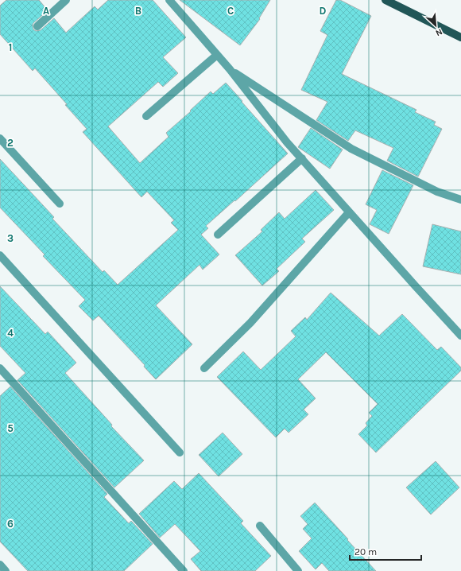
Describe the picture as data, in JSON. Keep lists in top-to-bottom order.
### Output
{
  "scale_bar": "20 m",
  "north": "bottom right",
  "grid": {
    "columns": [
      "A",
      "B",
      "C",
      "D"
    ],
    "rows": [
      "1",
      "2",
      "3",
      "4",
      "5",
      "6"
    ]
  }
}
